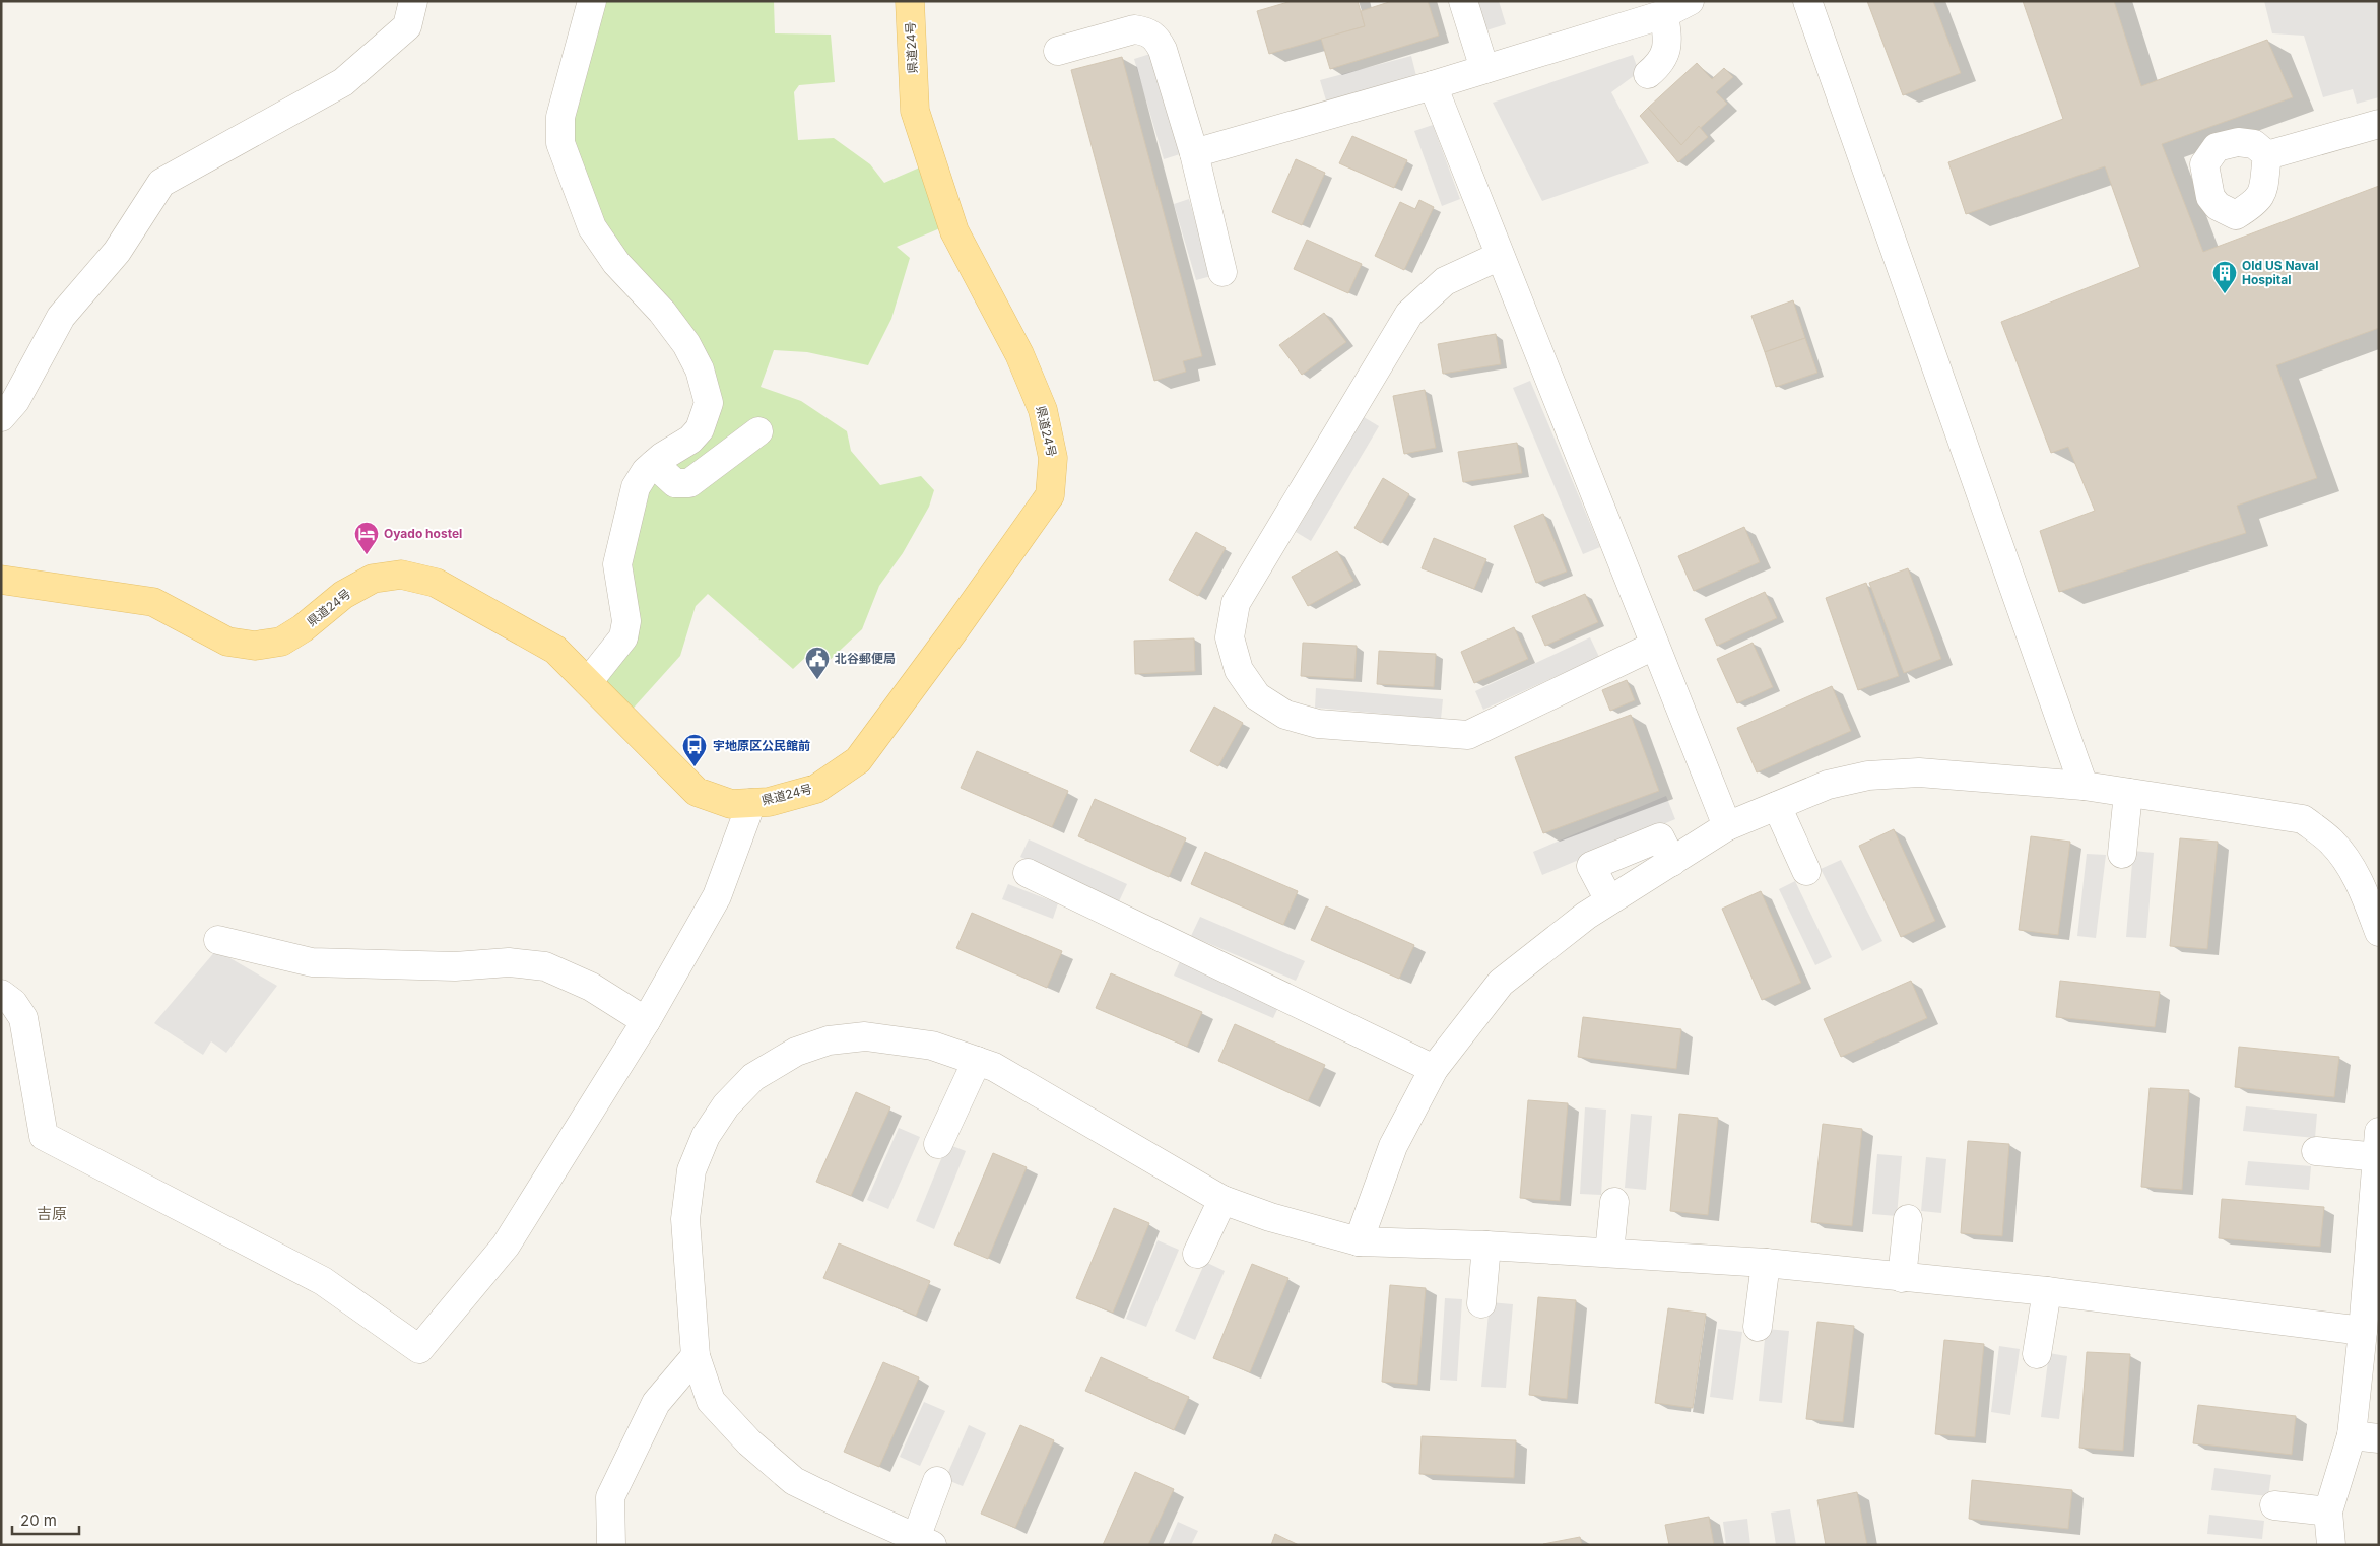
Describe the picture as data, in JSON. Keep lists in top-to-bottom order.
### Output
{
  "streets": {
    "main road": ["県道24号"]
  },
  "districts": ["吉原"],
  "places": {
    "building": ["Old US Naval Hospital"],
    "hotel": ["Oyado hostel"],
    "public building": ["北谷郵便局"],
    "bus stop": ["宇地原区公民館前"]
  },
  "scale_bar": "20 m"
}
